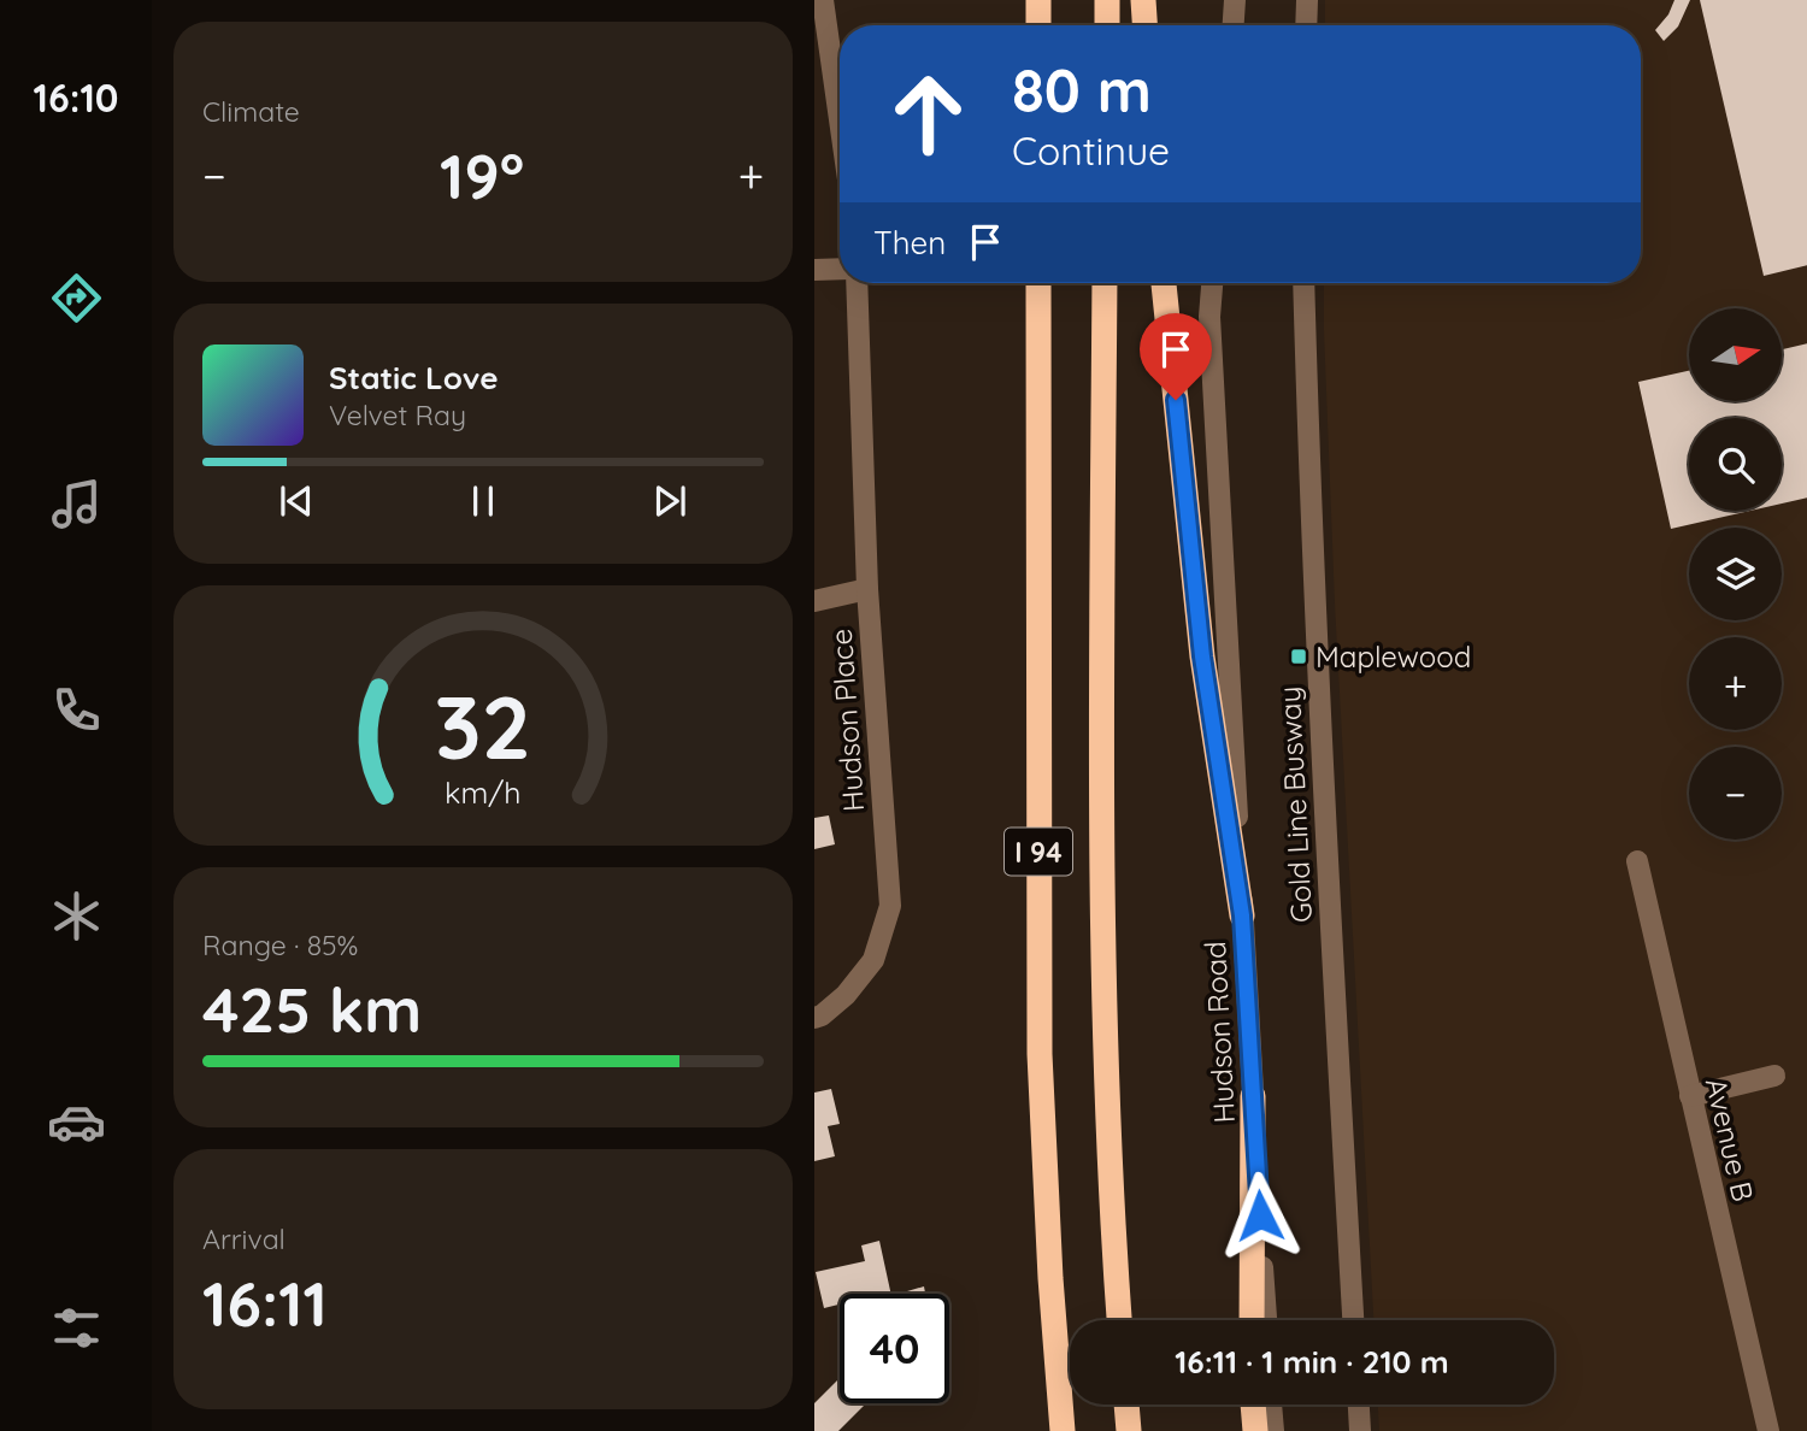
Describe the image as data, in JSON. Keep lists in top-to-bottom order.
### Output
{
  "streets": {
    "highway": ["I 94"],
    "street": [
      "Hudson Place",
      "Gold Line Busway",
      "Hudson Road",
      "Avenue B"
    ]
  },
  "places": {
    "transit": ["Maplewood"]
  },
  "north": "right",
  "page": {
    "tabs": "16:10",
    "tile": [
      "Climate",
      ["Range · 85%", "425 km"],
      ["Arrival", "16:11"]
    ],
    "turn": ["80 m", "Continue"],
    "heat": ["−", "19°", "+"],
    "then": "Then",
    "map_buttons": ["+", "−"],
    "song": ["Static Love", "Velvet Ray"],
    "limit": "40",
    "trip": "16:11 · 1 min · 210 m",
    "gauge": ["32", "km/h"]
  }
}
